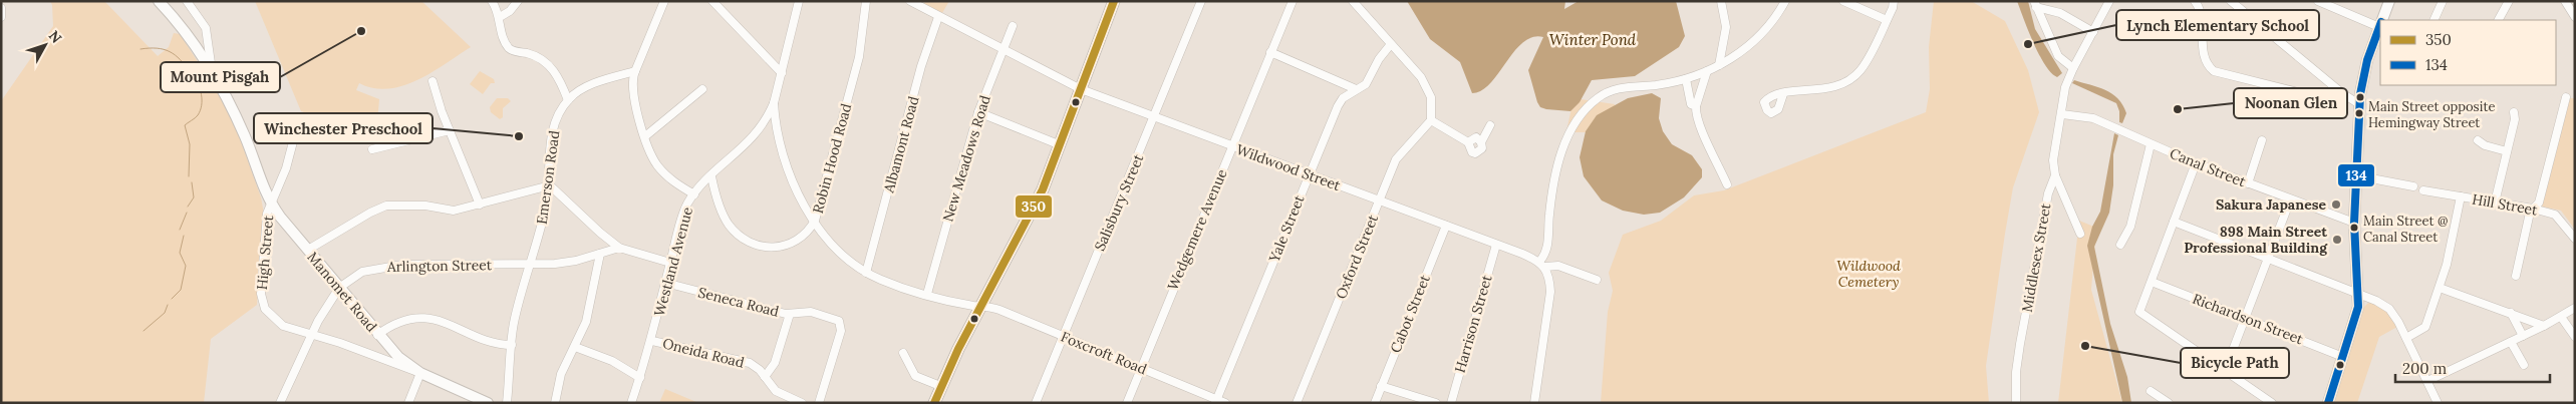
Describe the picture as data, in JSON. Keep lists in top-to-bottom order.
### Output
{
  "streets": {
    "main road": ["High Street", "Manomet Road"],
    "street": [
      "Albamont Road",
      "Robin Hood Road",
      "New Meadows Road",
      "Wildwood Street",
      "Canal Street",
      "Emerson Road",
      "Salisbury Street",
      "Hill Street",
      "Yale Street",
      "Wedgemere Avenue",
      "Oxford Street",
      "Middlesex Street",
      "Westland Avenue",
      "Arlington Street",
      "Seneca Road",
      "Cabot Street",
      "Richardson Street",
      "Harrison Street",
      "Oneida Road",
      "Foxcroft Road"
    ]
  },
  "crossings": [
    ["Albamont Road", "Wildwood Street"],
    ["Albamont Road", "Foxcroft Road"],
    ["Robin Hood Road", "Westland Avenue"],
    ["Robin Hood Road", "Foxcroft Road"],
    ["New Meadows Road", "Wildwood Street"],
    ["New Meadows Road", "Foxcroft Road"],
    ["Wildwood Street", "Salisbury Street"],
    ["Wildwood Street", "Yale Street"],
    ["Wildwood Street", "Wedgemere Avenue"],
    ["Wildwood Street", "Oxford Street"],
    ["Wildwood Street", "Cabot Street"],
    ["Wildwood Street", "Harrison Street"],
    ["Canal Street", "Middlesex Street"],
    ["Emerson Road", "Arlington Street"],
    ["Salisbury Street", "Foxcroft Road"],
    ["Yale Street", "Foxcroft Road"],
    ["Wedgemere Avenue", "Foxcroft Road"],
    ["High Street", "Arlington Street"],
    ["High Street", "Manomet Road"],
    ["Westland Avenue", "Seneca Road"],
    ["Westland Avenue", "Oneida Road"],
    ["Westland Avenue", "Foxcroft Road"],
    ["Arlington Street", "Manomet Road"]
  ],
  "water": ["Winter Pond"],
  "parks": ["Wildwood Cemetery"],
  "places": [
    "Mount Pisgah",
    "Lynch Elementary School",
    "Noonan Glen",
    "Main Street opposite Hemingway Street",
    "Winchester Preschool",
    "Sakura Japanese",
    "Main Street @ Canal Street",
    "898 Main Street Professional Building",
    "Bicycle Path"
  ],
  "lines": ["transit line 350", "transit line 134"],
  "legend": ["350", "134"],
  "scale_bar": "200 m",
  "north": "top right"
}
